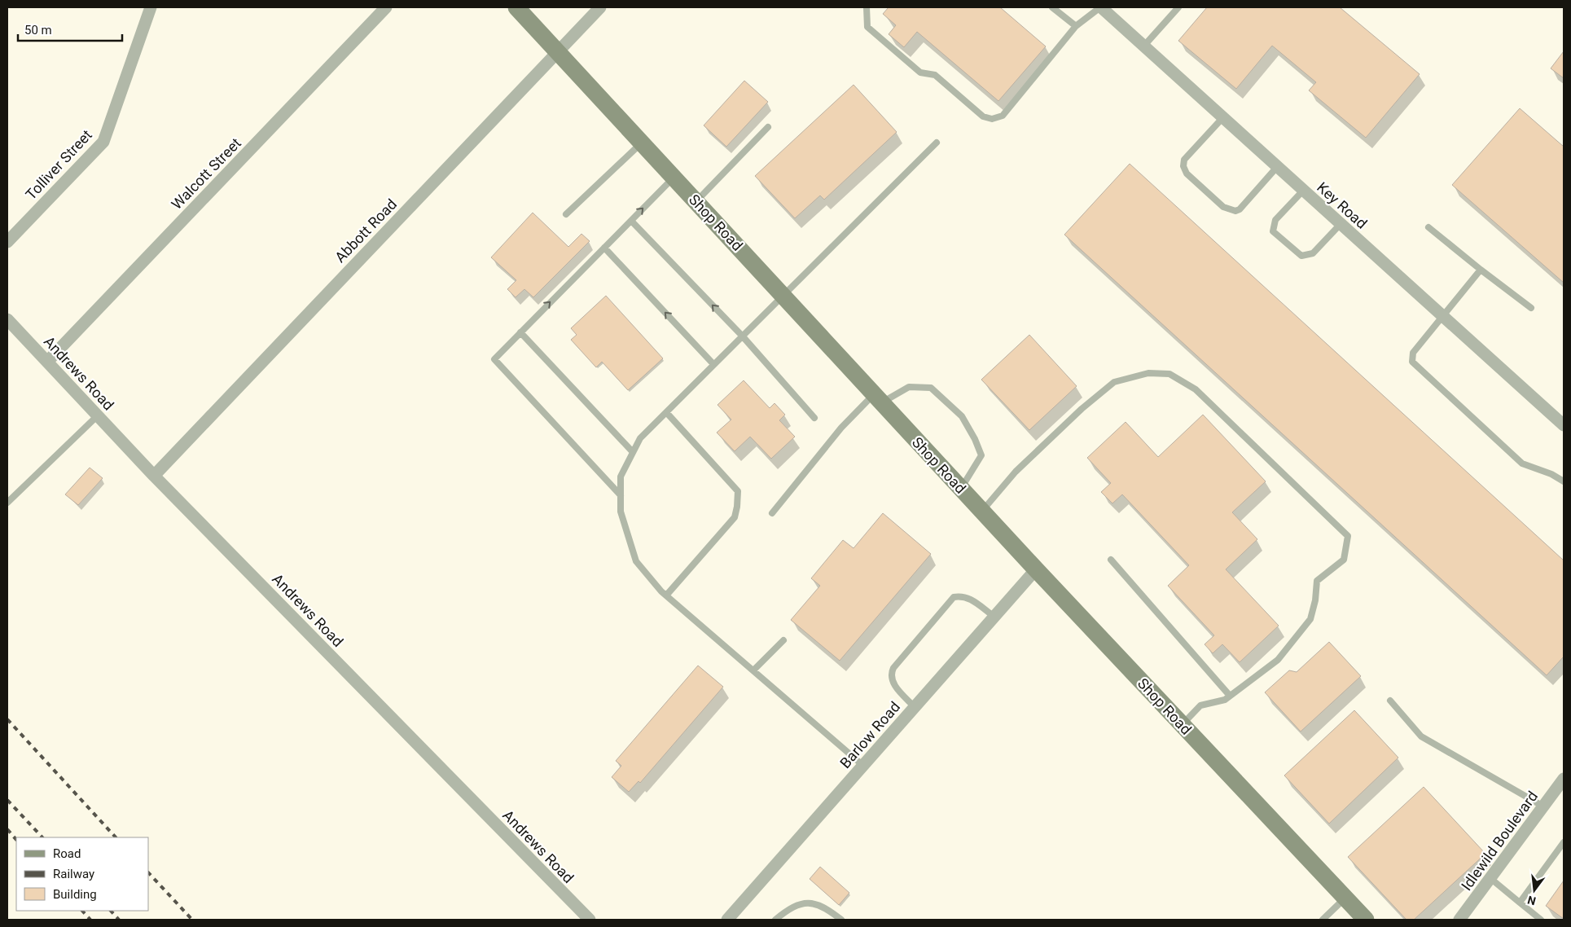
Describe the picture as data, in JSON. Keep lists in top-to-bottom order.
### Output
{
  "streets": {
    "street": [
      "Tolliver Street",
      "Walcott Street",
      "Key Road",
      "Shop Road",
      "Abbott Road",
      "Andrews Road",
      "Barlow Road",
      "Idlewild Boulevard"
    ]
  },
  "crossings": [
    ["Walcott Street", "Andrews Road"],
    ["Shop Road", "Abbott Road"],
    ["Shop Road", "Barlow Road"],
    ["Abbott Road", "Andrews Road"]
  ],
  "legend": ["Road", "Railway", "Building"],
  "scale_bar": "50 m",
  "north": "bottom"
}
